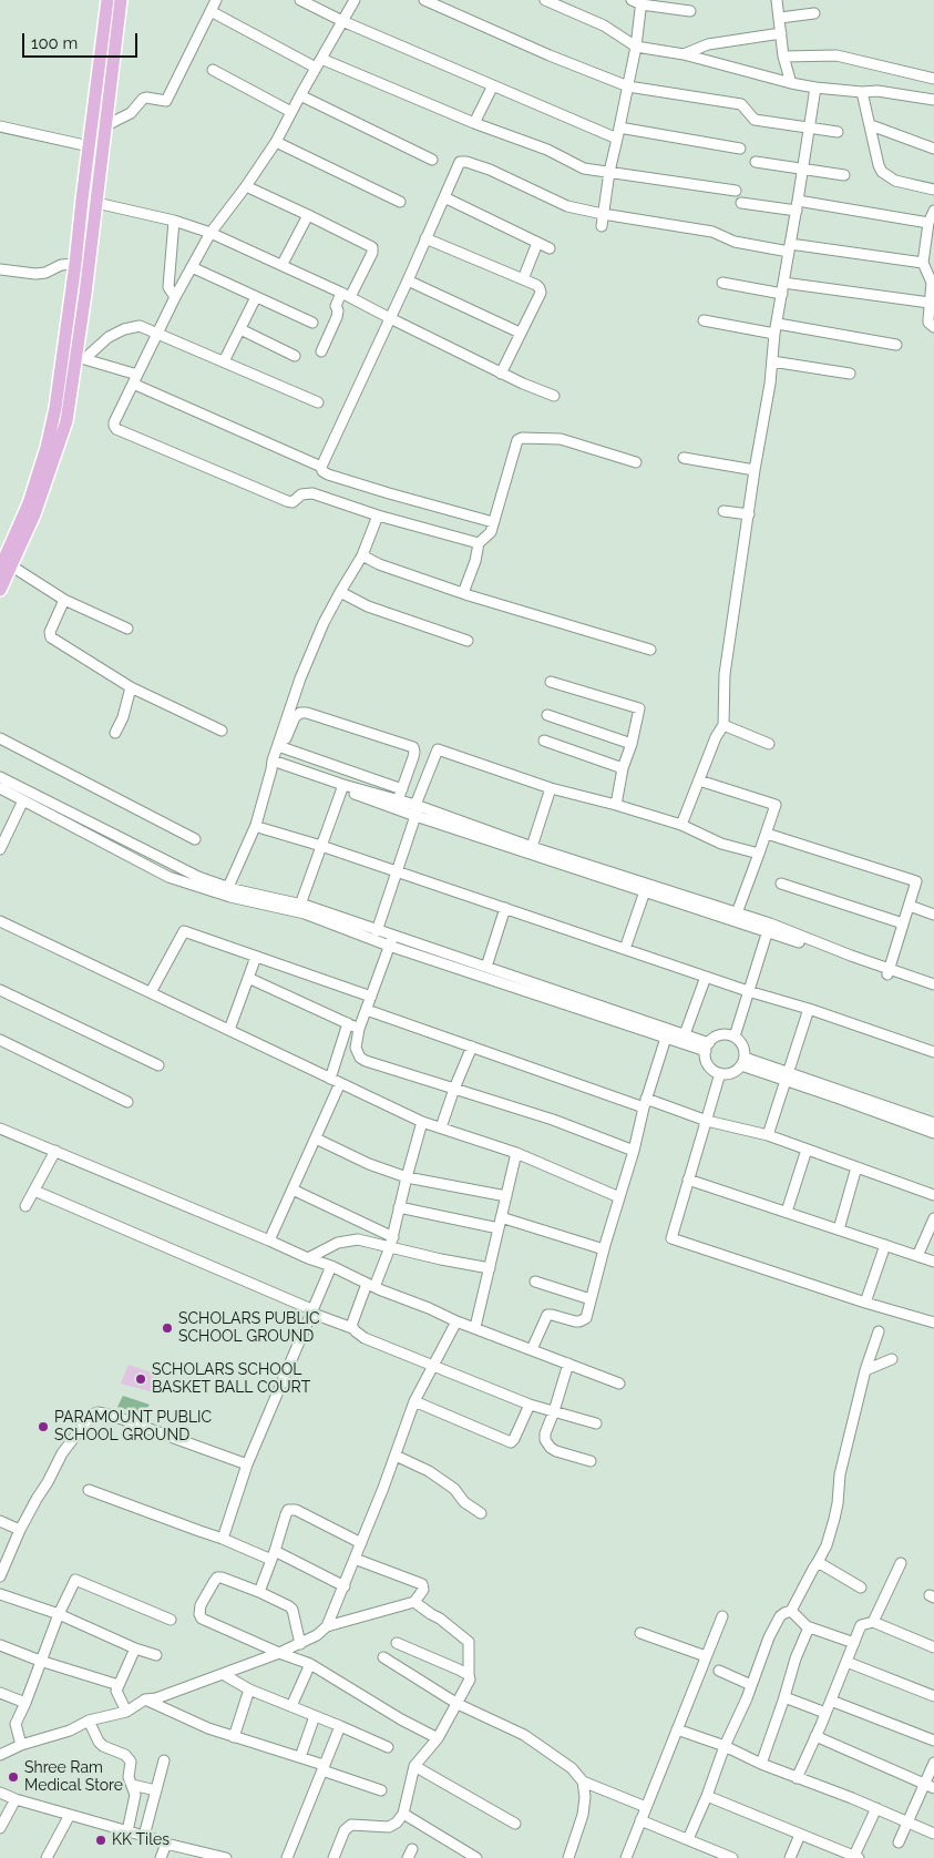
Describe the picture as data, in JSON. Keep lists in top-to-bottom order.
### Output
{
  "places": [
    "SCHOLARS PUBLIC SCHOOL GROUND",
    "SCHOLARS SCHOOL BASKET BALL COURT",
    "PARAMOUNT PUBLIC SCHOOL GROUND",
    "Shree Ram Medical Store",
    "KK Tiles"
  ],
  "scale_bar": "100 m"
}
